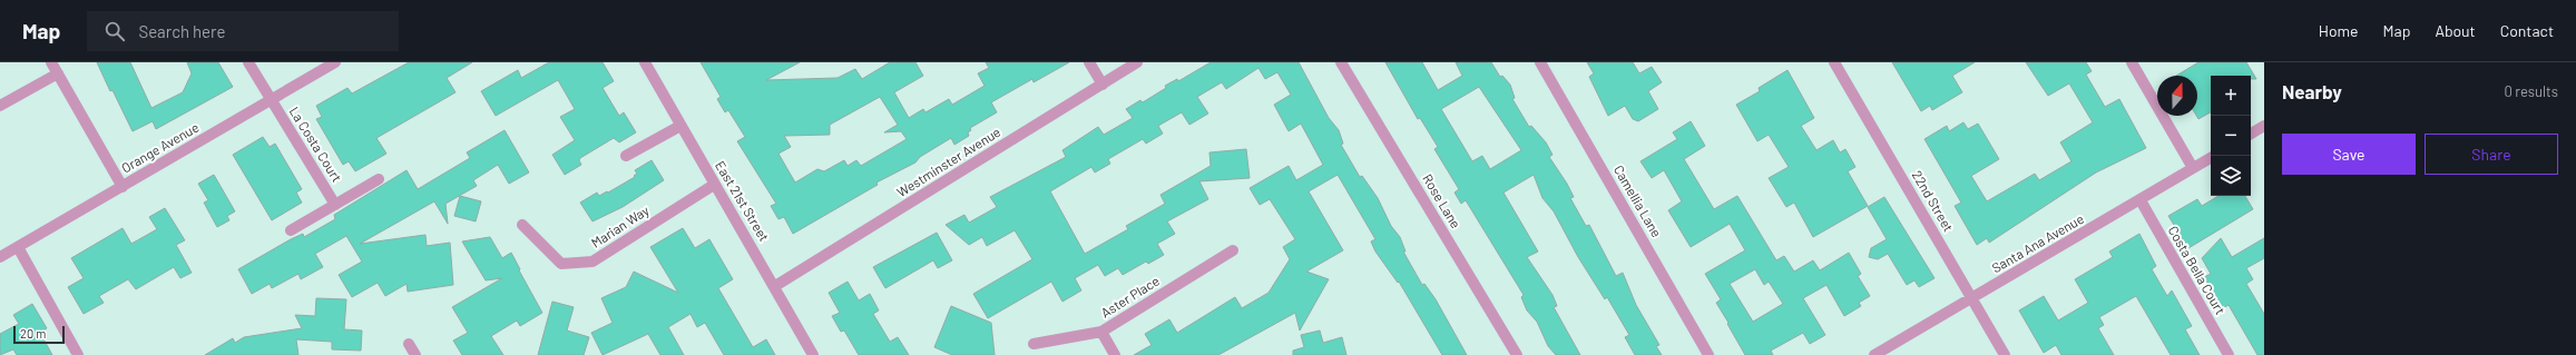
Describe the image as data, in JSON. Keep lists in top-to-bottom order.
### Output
{
  "streets": {
    "street": [
      "La Costa Court",
      "Orange Avenue",
      "Westminster Avenue",
      "East 21st Street",
      "Rose Lane",
      "Camellia Lane",
      "22nd Street",
      "Marian Way",
      "Santa Ana Avenue",
      "Costa Bella Court",
      "Aster Place"
    ]
  },
  "crossings": [
    ["La Costa Court", "Orange Avenue"],
    ["Westminster Avenue", "East 21st Street"],
    ["East 21st Street", "Marian Way"],
    ["22nd Street", "Santa Ana Avenue"],
    ["Santa Ana Avenue", "Costa Bella Court"]
  ],
  "scale_bar": "20 m",
  "north": "top",
  "page": {
    "header": "Map",
    "search": "Search here",
    "nav": [
      "Home",
      "Map",
      "About",
      "Contact"
    ],
    "heading": ["Nearby", "0 results"],
    "map_buttons": ["+", "−"],
    "buttons": ["Save", "Share"],
    "scale": "20 m"
  }
}
